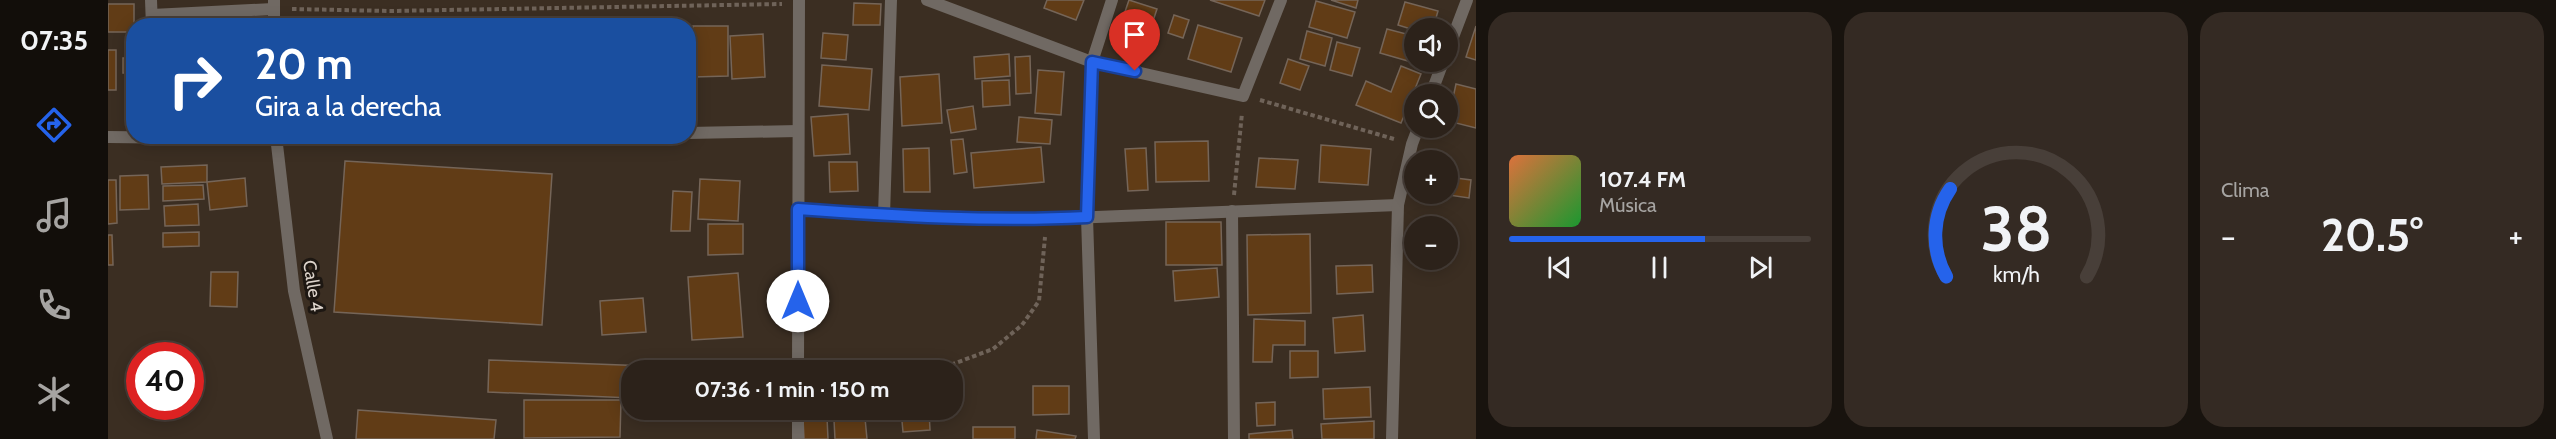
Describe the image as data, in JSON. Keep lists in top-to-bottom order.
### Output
{
  "streets": {
    "street": ["Calle 4"]
  },
  "page": {
    "tabs": "07:35",
    "tile": "Clima",
    "map_buttons": ["+", "−"],
    "turn": ["20 m", "Gira a la derecha"],
    "song": ["107.4 FM", "Música"],
    "heat": ["−", "20.5°", "+"],
    "limit": "40",
    "trip": "07:36 · 1 min · 150 m",
    "gauge": ["38", "km/h"]
  }
}
